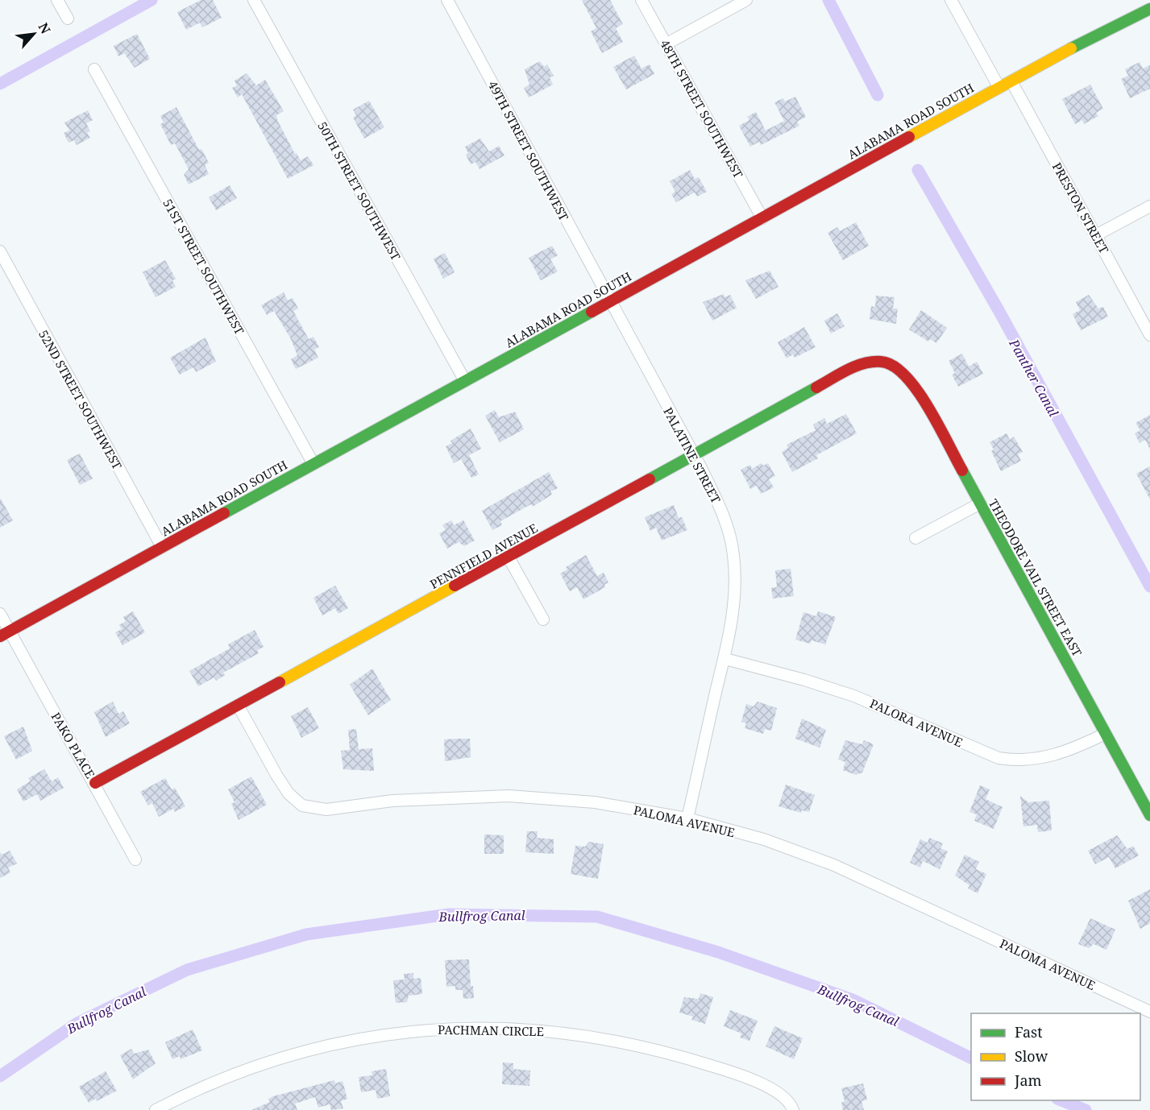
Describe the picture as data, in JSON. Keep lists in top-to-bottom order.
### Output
{
  "streets": {
    "street": [
      "48TH STREET SOUTHWEST",
      "ALABAMA ROAD SOUTH",
      "49TH STREET SOUTHWEST",
      "50TH STREET SOUTHWEST",
      "PRESTON STREET",
      "51ST STREET SOUTHWEST",
      "52ND STREET SOUTHWEST",
      "PALATINE STREET",
      "PENNFIELD AVENUE",
      "THEODORE VAIL STREET EAST",
      "PALORA AVENUE",
      "PAKO PLACE",
      "PALOMA AVENUE",
      "PACHMAN CIRCLE"
    ]
  },
  "crossings": [
    ["48TH STREET SOUTHWEST", "ALABAMA ROAD SOUTH"],
    ["ALABAMA ROAD SOUTH", "49TH STREET SOUTHWEST"],
    ["ALABAMA ROAD SOUTH", "50TH STREET SOUTHWEST"],
    ["ALABAMA ROAD SOUTH", "PRESTON STREET"],
    ["ALABAMA ROAD SOUTH", "51ST STREET SOUTHWEST"],
    ["ALABAMA ROAD SOUTH", "52ND STREET SOUTHWEST"],
    ["ALABAMA ROAD SOUTH", "PALATINE STREET"],
    ["ALABAMA ROAD SOUTH", "PAKO PLACE"],
    ["49TH STREET SOUTHWEST", "PALATINE STREET"],
    ["PALATINE STREET", "PENNFIELD AVENUE"],
    ["PALATINE STREET", "PALORA AVENUE"],
    ["PALATINE STREET", "PALOMA AVENUE"],
    ["PENNFIELD AVENUE", "THEODORE VAIL STREET EAST"],
    ["PENNFIELD AVENUE", "PAKO PLACE"],
    ["PENNFIELD AVENUE", "PALOMA AVENUE"],
    ["THEODORE VAIL STREET EAST", "PALORA AVENUE"]
  ],
  "water": ["Panther Canal", "Bullfrog Canal"],
  "legend": ["Fast", "Slow", "Jam"],
  "north": "top right"
}
